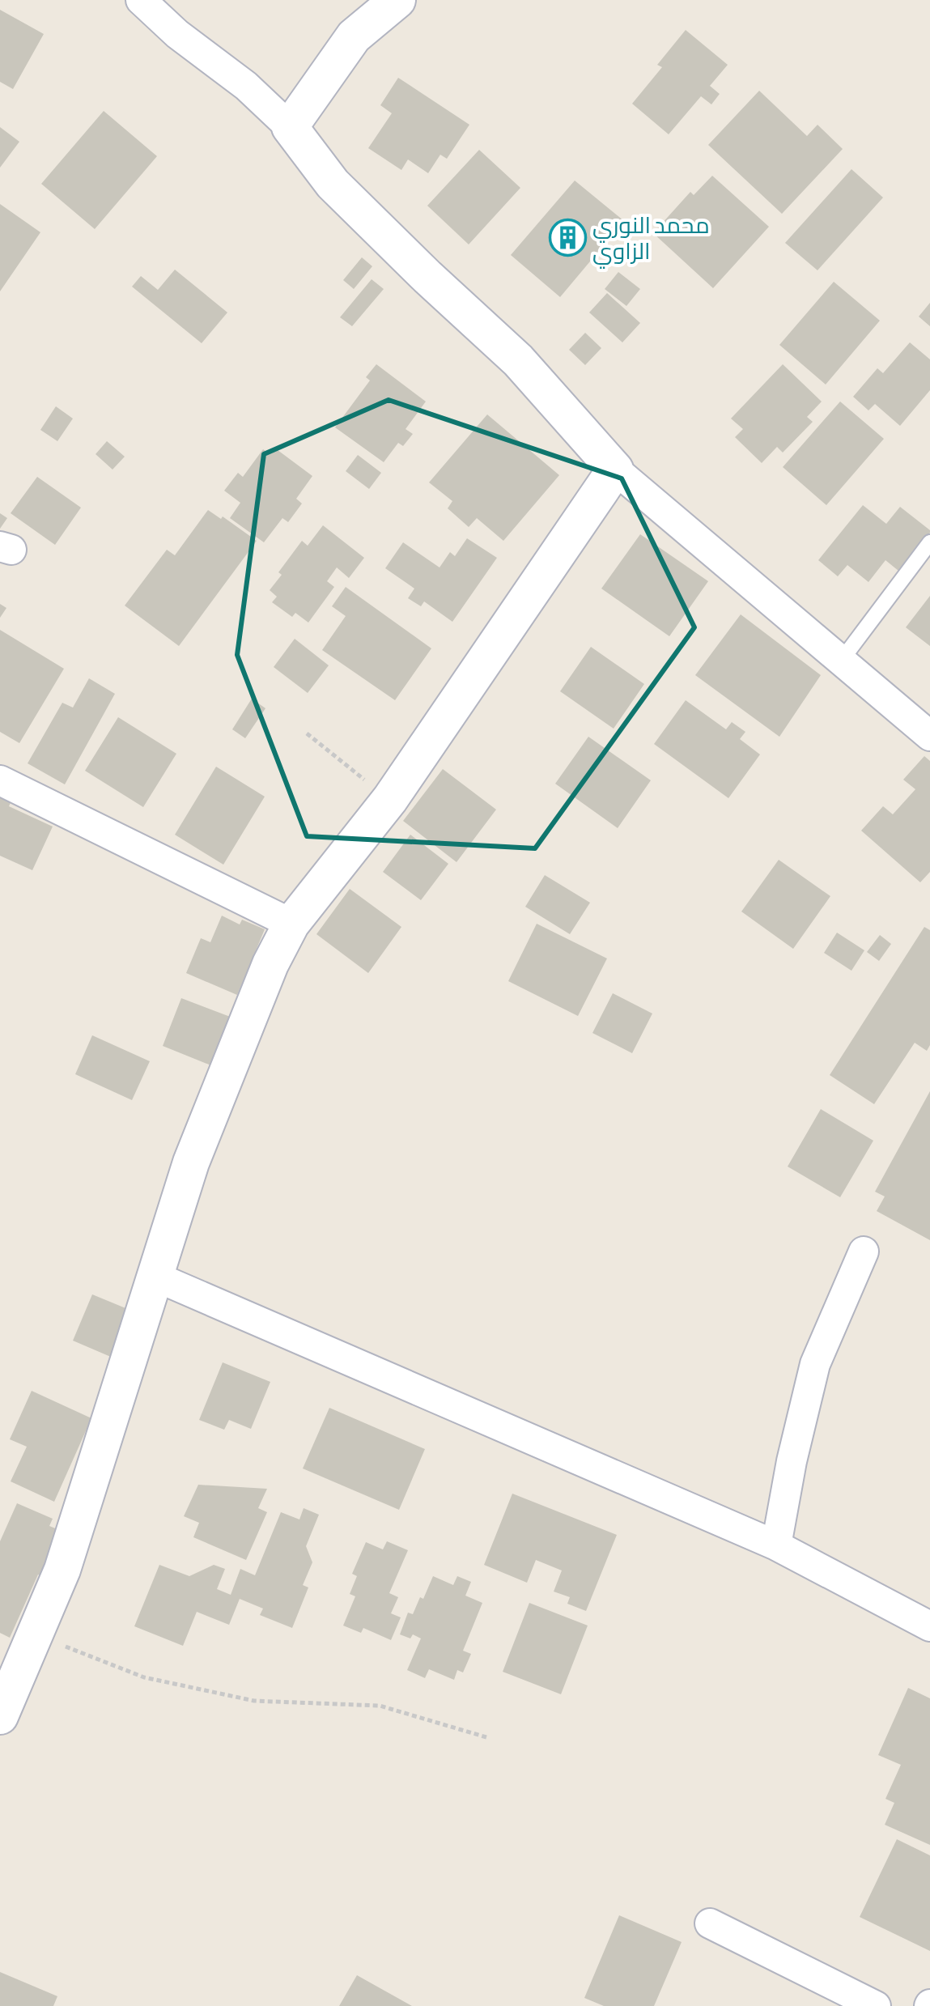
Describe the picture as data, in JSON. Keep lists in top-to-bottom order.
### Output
{
  "places": {
    "building": ["محمد النوري الزاوي"]
  }
}
